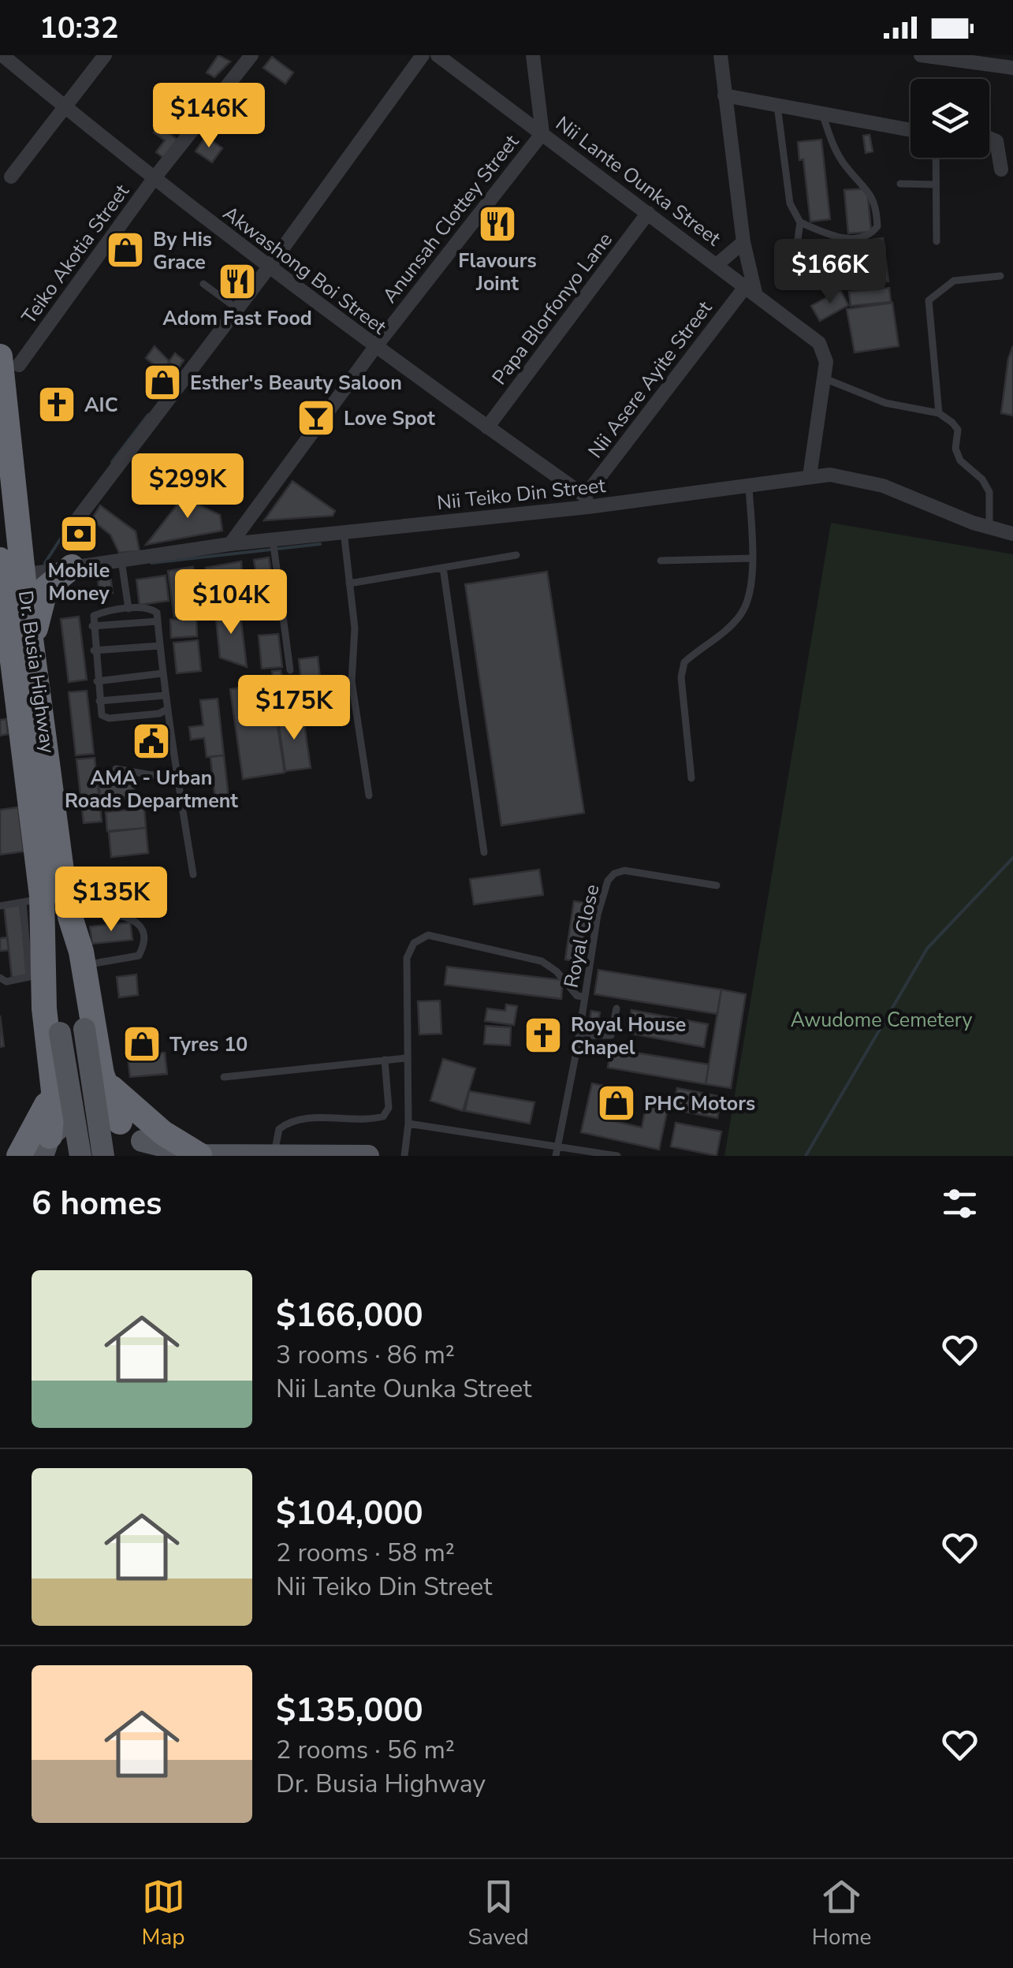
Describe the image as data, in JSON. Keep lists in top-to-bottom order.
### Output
{
  "streets": {
    "highway": ["Dr. Busia Highway"],
    "street": [
      "Nii Lante Ounka Street",
      "Anunsah Clottey Street",
      "Teiko Akotia Street",
      "Akwashong Boi Street",
      "Papa Blorfonyo Lane",
      "Nii Asere Ayite Street",
      "Nii Teiko Din Street"
    ],
    "lane": ["Royal Close"]
  },
  "crossings": [
    ["Nii Lante Ounka Street", "Anunsah Clottey Street"],
    ["Nii Lante Ounka Street", "Papa Blorfonyo Lane"],
    ["Nii Lante Ounka Street", "Nii Asere Ayite Street"],
    ["Nii Lante Ounka Street", "Nii Teiko Din Street"],
    ["Anunsah Clottey Street", "Akwashong Boi Street"],
    ["Anunsah Clottey Street", "Nii Teiko Din Street"],
    ["Teiko Akotia Street", "Akwashong Boi Street"],
    ["Teiko Akotia Street", "Dr. Busia Highway"],
    ["Akwashong Boi Street", "Papa Blorfonyo Lane"],
    ["Akwashong Boi Street", "Nii Asere Ayite Street"],
    ["Akwashong Boi Street", "Nii Teiko Din Street"],
    ["Nii Asere Ayite Street", "Nii Teiko Din Street"],
    ["Nii Teiko Din Street", "Dr. Busia Highway"]
  ],
  "parks": ["Awudome Cemetery"],
  "places": {
    "restaurant": ["Flavours Joint", "Adom Fast Food"],
    "shop": [
      "By His Grace",
      "Esther's Beauty Saloon",
      "Tyres 10",
      "PHC Motors"
    ],
    "church": ["AIC", "Royal House Chapel"],
    "bar": ["Love Spot"],
    "bank": ["Mobile Money"],
    "public building": ["AMA - Urban Roads Department"]
  },
  "page": {
    "status": "10:32",
    "price": [
      "$146K",
      "$166K",
      "$299K",
      "$104K",
      "$175K",
      "$135K"
    ],
    "heading": "6 homes",
    "list": [
      {
        "name": "$166,000",
        "note": "3 rooms · 86 m² · Nii Lante Ounka Street"
      },
      {
        "name": "$104,000",
        "note": "2 rooms · 58 m² · Nii Teiko Din Street"
      },
      {
        "name": "$135,000",
        "note": "2 rooms · 56 m² · Dr. Busia Highway"
      }
    ],
    "tabs": ["Map", "Saved", "Home"]
  }
}
